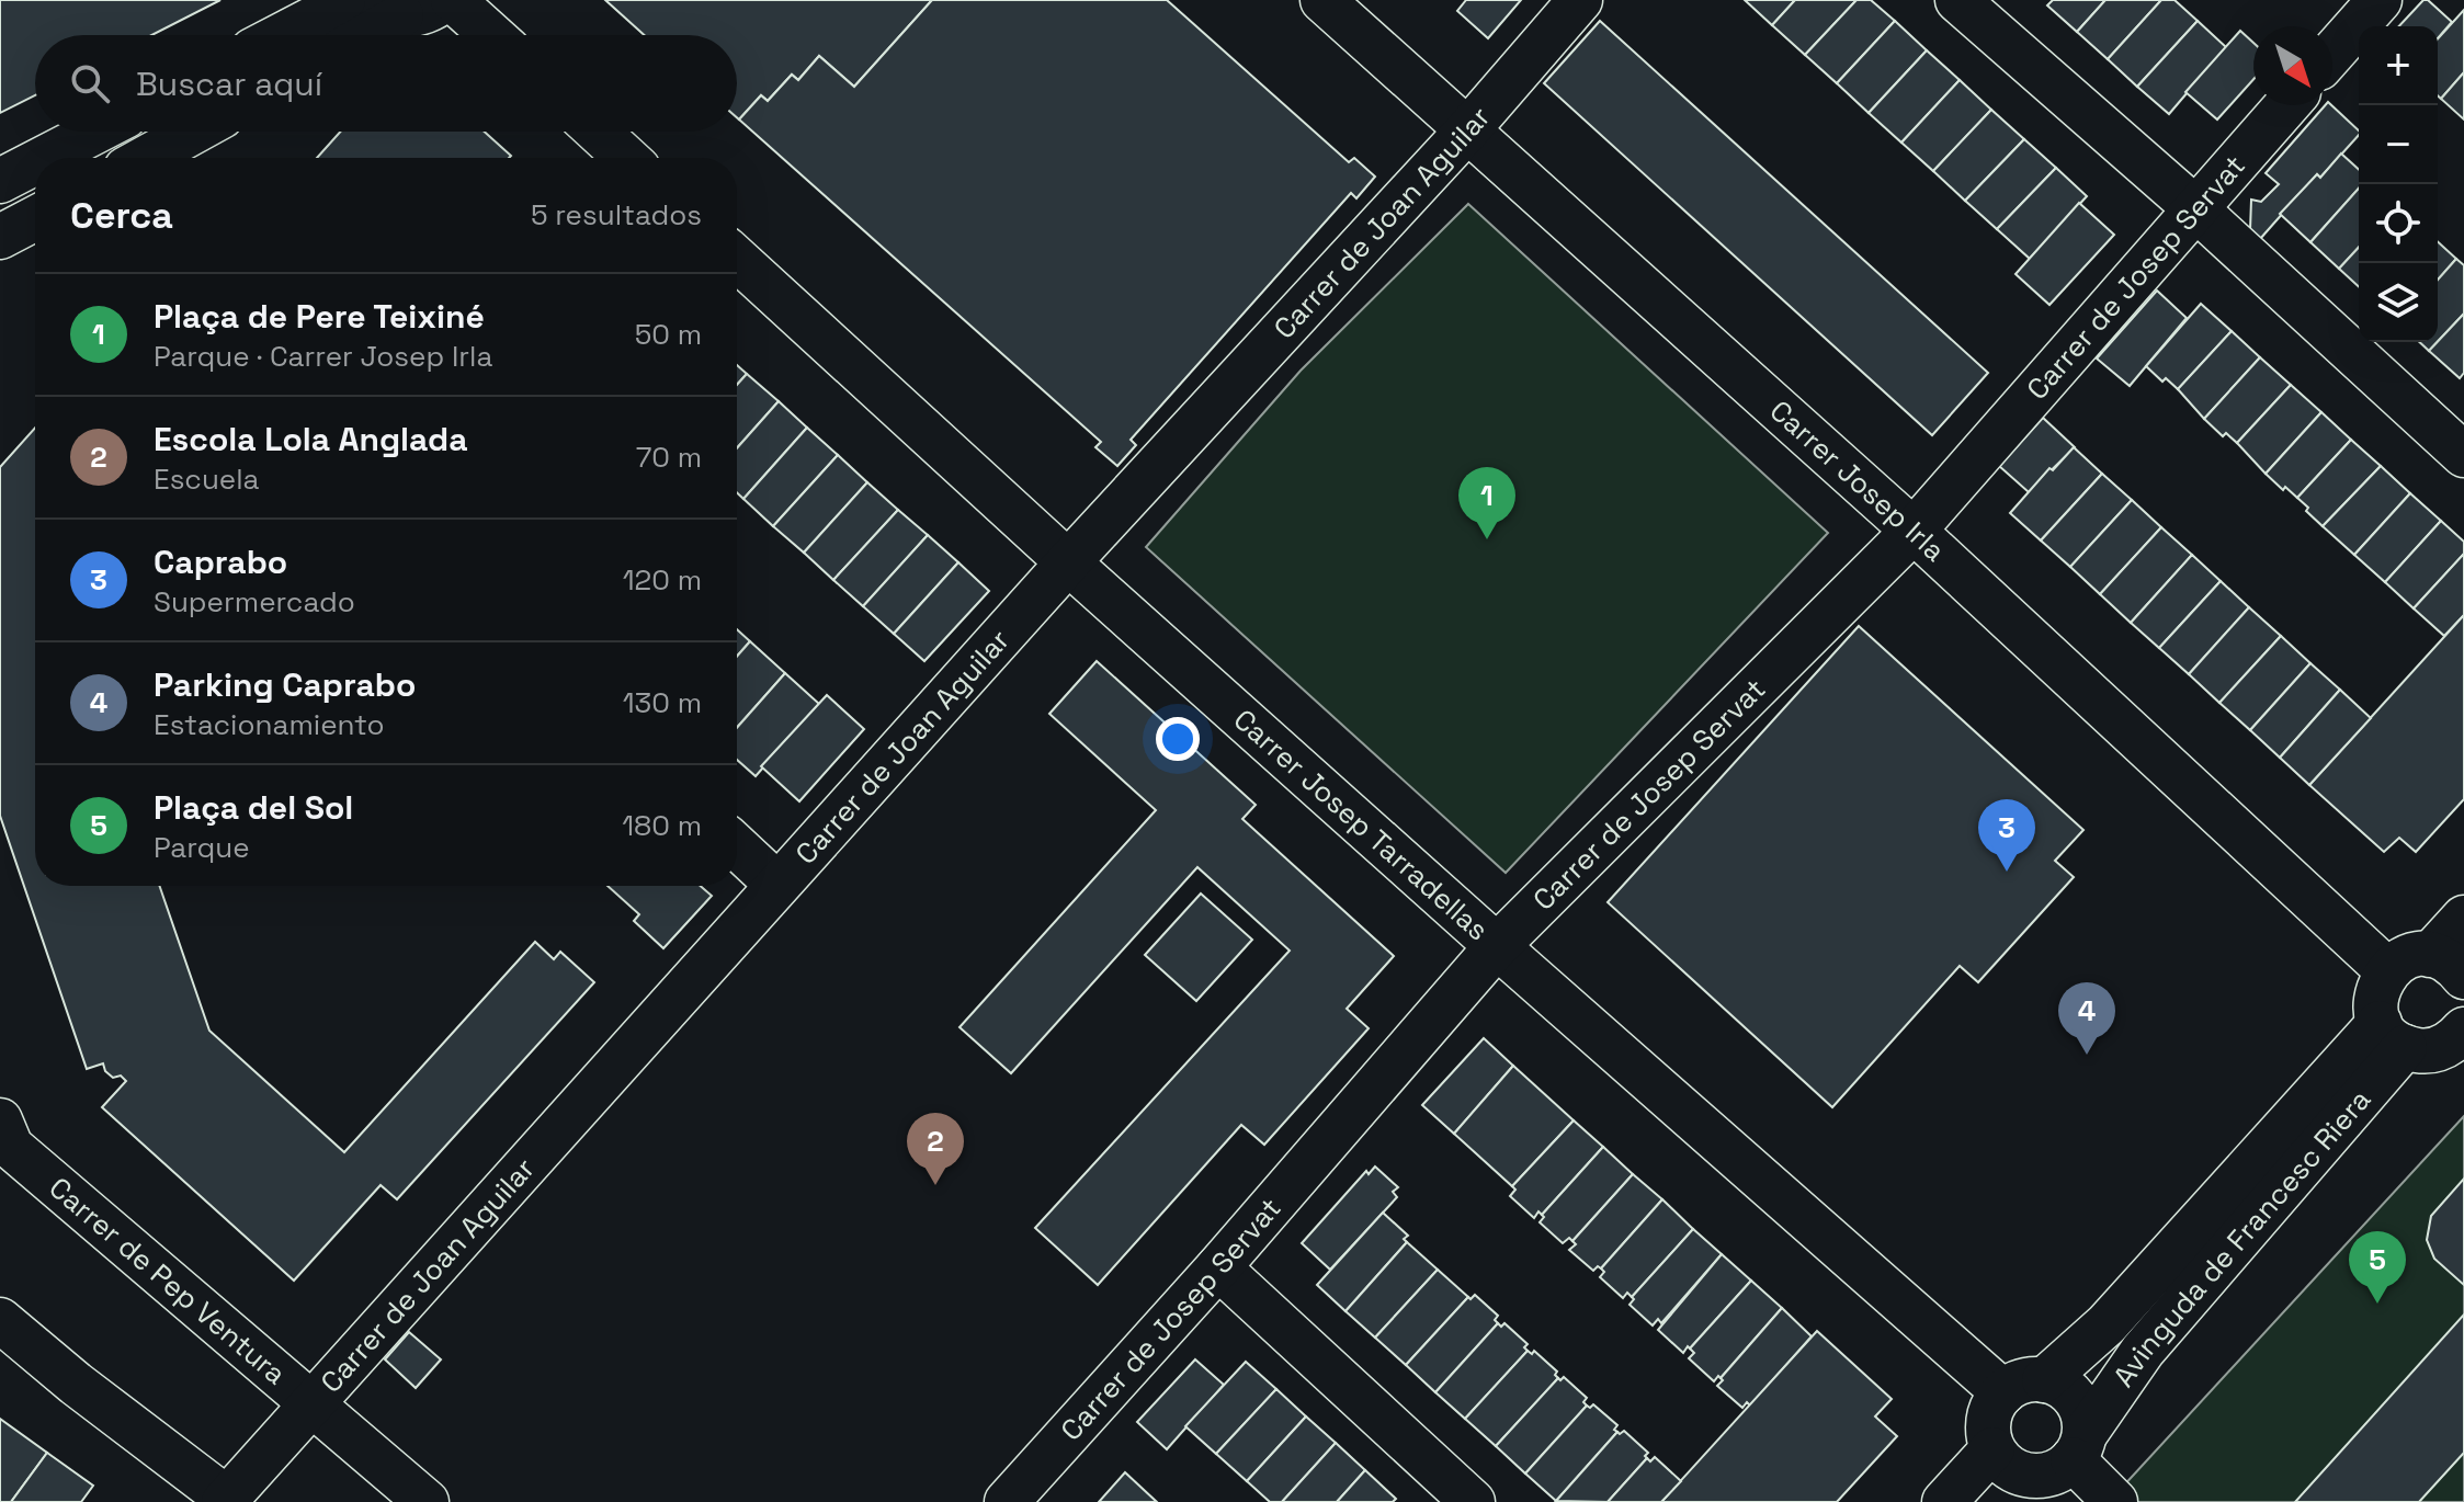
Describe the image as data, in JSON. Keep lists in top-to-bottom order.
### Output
{
  "streets": {
    "street": [
      "Carrer de Joan Aguilar",
      "Carrer de Josep Servat",
      "Carrer Josep Irla",
      "Carrer Josep Tarradellas",
      "Avinguda de Francesc Riera",
      "Carrer de Pep Ventura"
    ]
  },
  "crossings": [
    ["Carrer de Joan Aguilar", "Carrer Josep Irla"],
    ["Carrer de Joan Aguilar", "Carrer Josep Tarradellas"],
    ["Carrer de Joan Aguilar", "Carrer de Pep Ventura"],
    ["Carrer de Josep Servat", "Carrer Josep Irla"],
    ["Carrer de Josep Servat", "Carrer Josep Tarradellas"],
    ["Carrer Josep Tarradellas", "Avinguda de Francesc Riera"]
  ],
  "north": "bottom right",
  "page": {
    "map_buttons": ["+", "−"],
    "search": "Buscar aquí",
    "heading": ["Cerca", "5 resultados"],
    "list": [
      {
        "mark": "1",
        "name": "Plaça de Pere Teixiné",
        "note": "Parque · Carrer Josep Irla",
        "value": "50 m"
      },
      {
        "mark": "2",
        "name": "Escola Lola Anglada",
        "note": "Escuela",
        "value": "70 m"
      },
      {
        "mark": "3",
        "name": "Caprabo",
        "note": "Supermercado",
        "value": "120 m"
      },
      {
        "mark": "4",
        "name": "Parking Caprabo",
        "note": "Estacionamiento",
        "value": "130 m"
      },
      {
        "mark": "5",
        "name": "Plaça del Sol",
        "note": "Parque",
        "value": "180 m"
      }
    ],
    "pins": [
      "1",
      "3",
      "4",
      "2",
      "5"
    ]
  }
}
